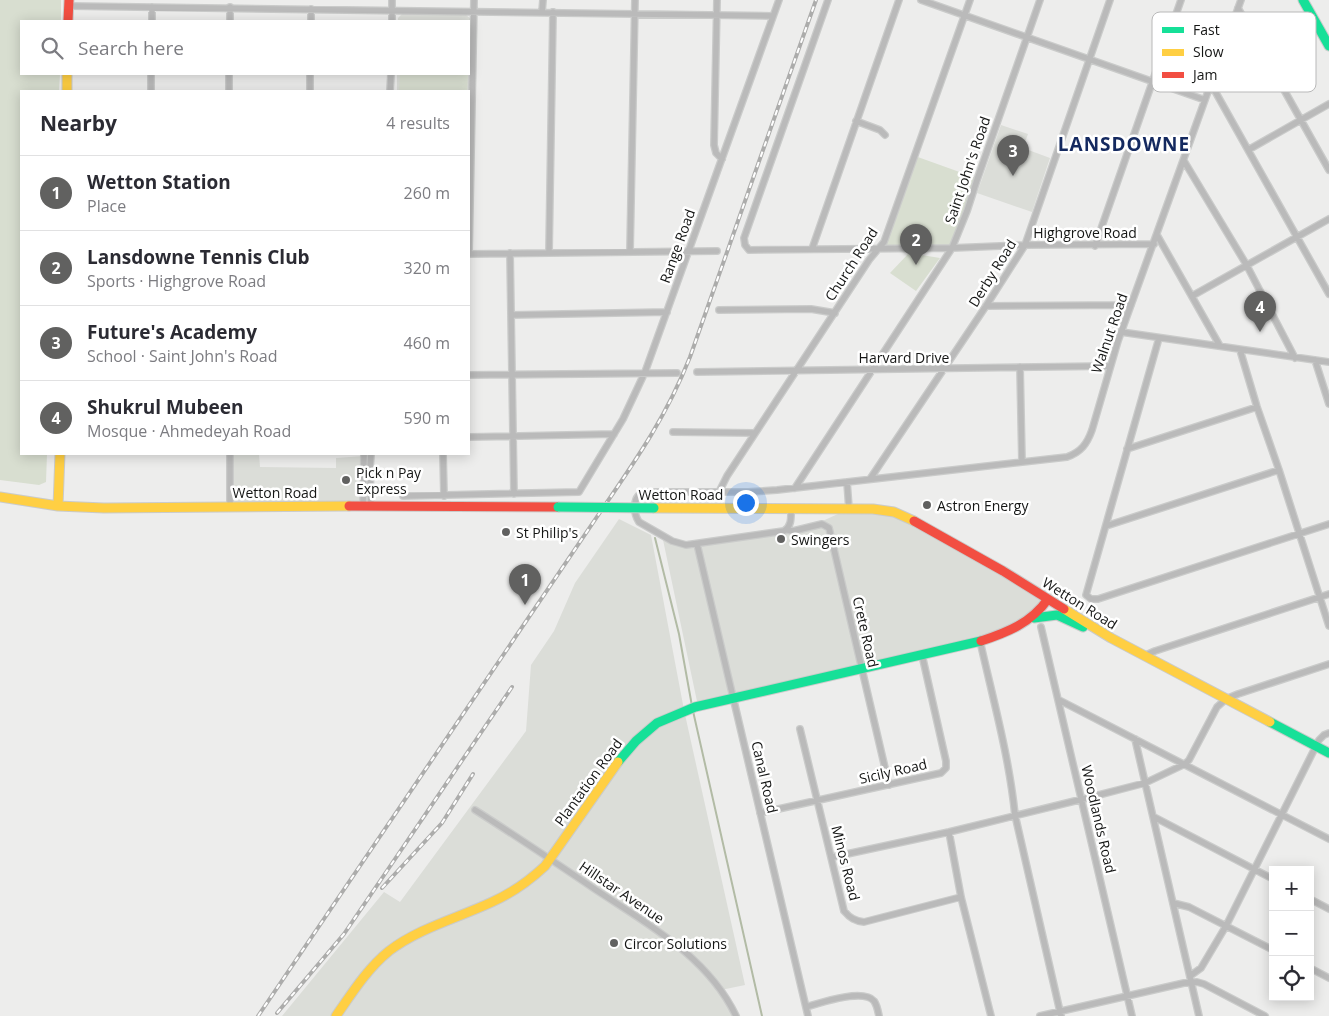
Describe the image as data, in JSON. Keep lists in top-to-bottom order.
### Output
{
  "streets": {
    "main road": ["Wetton Road", "Plantation Road"],
    "street": [
      "Saint John's Road",
      "Highgrove Road",
      "Range Road",
      "Church Road",
      "Derby Road",
      "Walnut Road",
      "Harvard Drive",
      "Crete Road",
      "Sicily Road",
      "Canal Road",
      "Woodlands Road",
      "Minos Road",
      "Hillstar Avenue"
    ]
  },
  "crossings": [
    ["Saint John's Road", "Highgrove Road"],
    ["Saint John's Road", "Walnut Road"],
    ["Saint John's Road", "Harvard Drive"],
    ["Highgrove Road", "Church Road"],
    ["Highgrove Road", "Derby Road"],
    ["Highgrove Road", "Walnut Road"],
    ["Church Road", "Walnut Road"],
    ["Church Road", "Harvard Drive"],
    ["Church Road", "Crete Road"],
    ["Derby Road", "Walnut Road"],
    ["Derby Road", "Harvard Drive"],
    ["Walnut Road", "Harvard Drive"],
    ["Walnut Road", "Crete Road"],
    ["Wetton Road", "Plantation Road"],
    ["Crete Road", "Sicily Road"],
    ["Crete Road", "Canal Road"],
    ["Crete Road", "Plantation Road"],
    ["Sicily Road", "Canal Road"],
    ["Sicily Road", "Plantation Road"],
    ["Sicily Road", "Minos Road"],
    ["Canal Road", "Plantation Road"],
    ["Plantation Road", "Hillstar Avenue"]
  ],
  "districts": ["LANSDOWNE"],
  "places": [
    "Pick n Pay Express",
    "Astron Energy",
    "St Philip's",
    "Swingers",
    "Circor Solutions"
  ],
  "legend": ["Fast", "Slow", "Jam"],
  "page": {
    "search": "Search here",
    "heading": ["Nearby", "4 results"],
    "pins": [
      "3",
      "2",
      "4",
      "1"
    ],
    "list": [
      {
        "mark": "1",
        "name": "Wetton Station",
        "note": "Place",
        "value": "260 m"
      },
      {
        "mark": "2",
        "name": "Lansdowne Tennis Club",
        "note": "Sports · Highgrove Road",
        "value": "320 m"
      },
      {
        "mark": "3",
        "name": "Future's Academy",
        "note": "School · Saint John's Road",
        "value": "460 m"
      },
      {
        "mark": "4",
        "name": "Shukrul Mubeen",
        "note": "Mosque · Ahmedeyah Road",
        "value": "590 m"
      }
    ],
    "map_buttons": ["+", "−"]
  }
}
